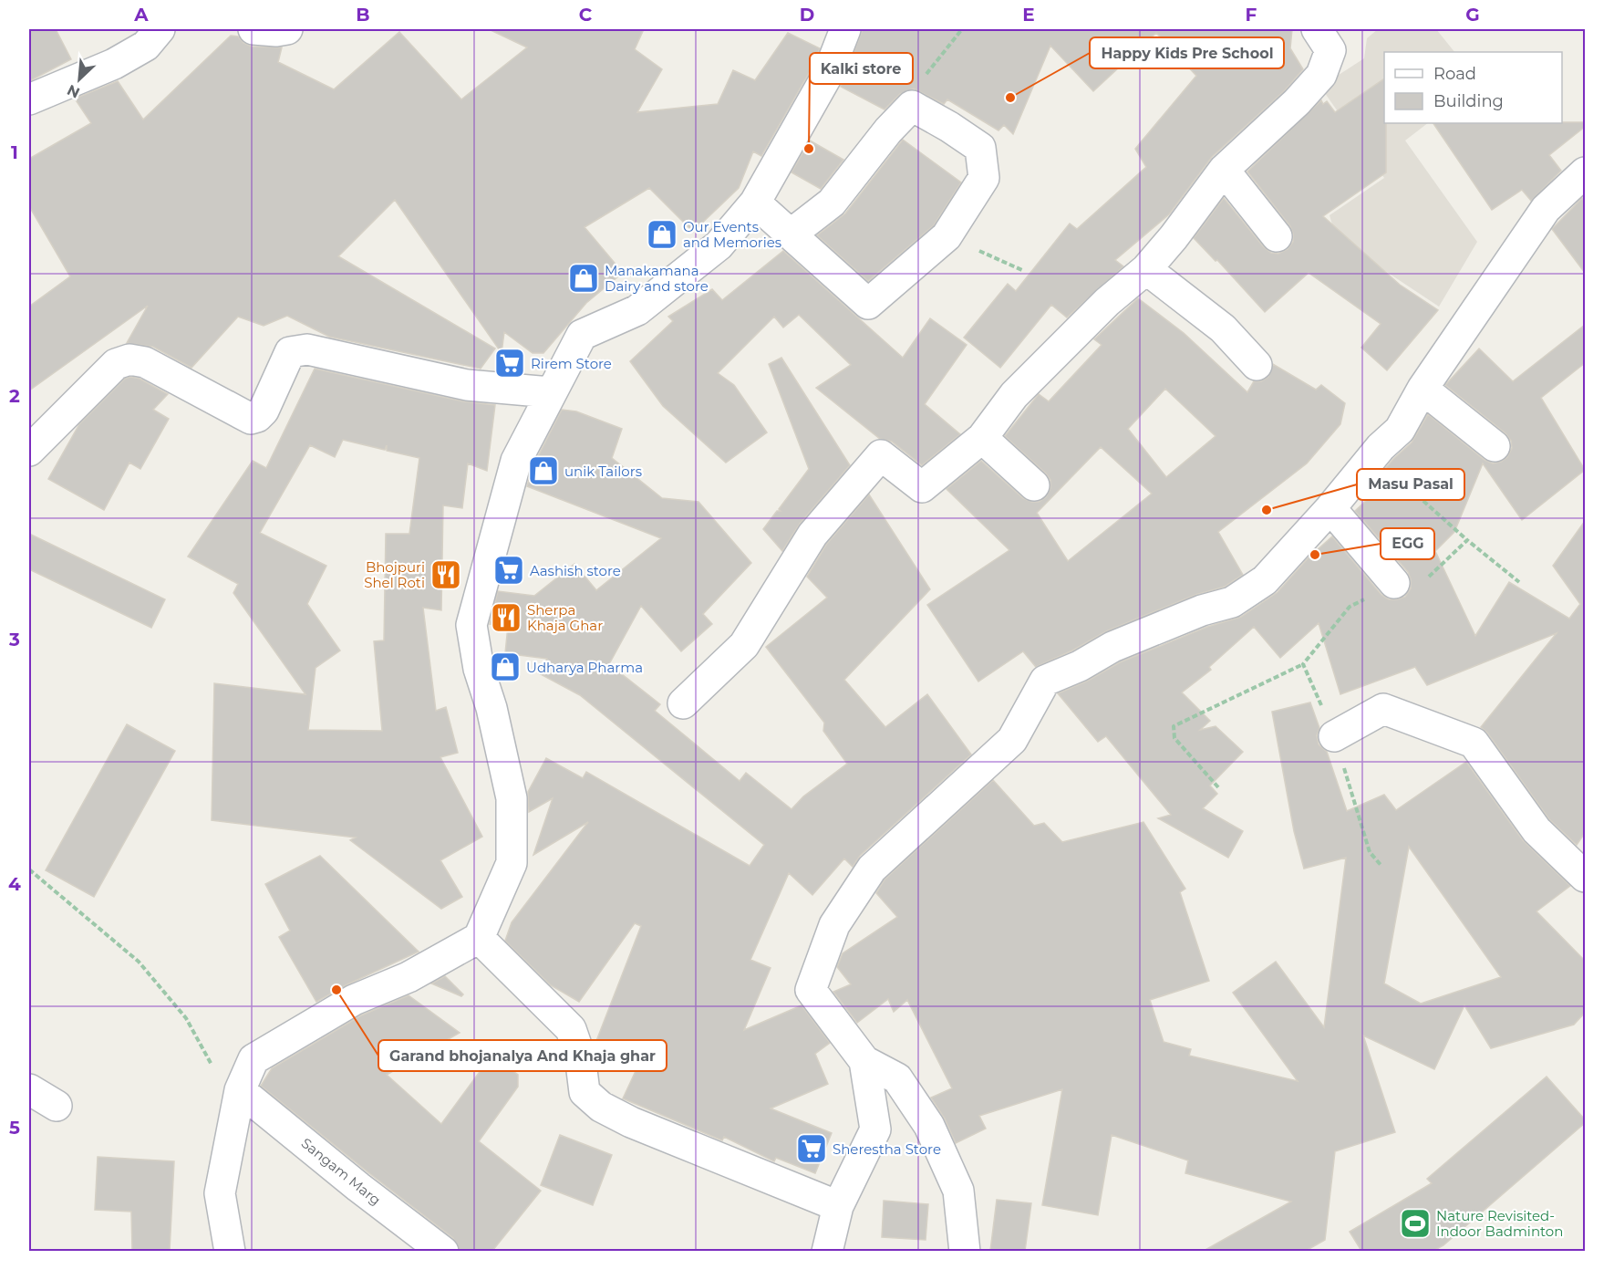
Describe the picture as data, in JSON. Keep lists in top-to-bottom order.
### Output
{
  "streets": {
    "street": ["Sangam Marg"]
  },
  "places": {
    "other": [
      "Happy Kids Pre School",
      "Kalki store",
      "Masu Pasal",
      "EGG",
      "Garand bhojanalya And Khaja ghar"
    ],
    "shop": [
      "Our Events and Memories",
      "Manakamana Dairy and store",
      "unik Tailors",
      "Udharya Pharma"
    ],
    "supermarket": ["Rirem Store", "Aashish store", "Sherestha Store"],
    "restaurant": ["Bhojpuri Shel Roti", "Sherpa Khaja Ghar"],
    "sports": ["Nature Revisited- Indoor Badminton"]
  },
  "legend": ["Road", "Building"],
  "north": "bottom left",
  "grid": {
    "columns": [
      "A",
      "B",
      "C",
      "D",
      "E",
      "F",
      "G"
    ],
    "rows": [
      "1",
      "2",
      "3",
      "4",
      "5"
    ]
  }
}
